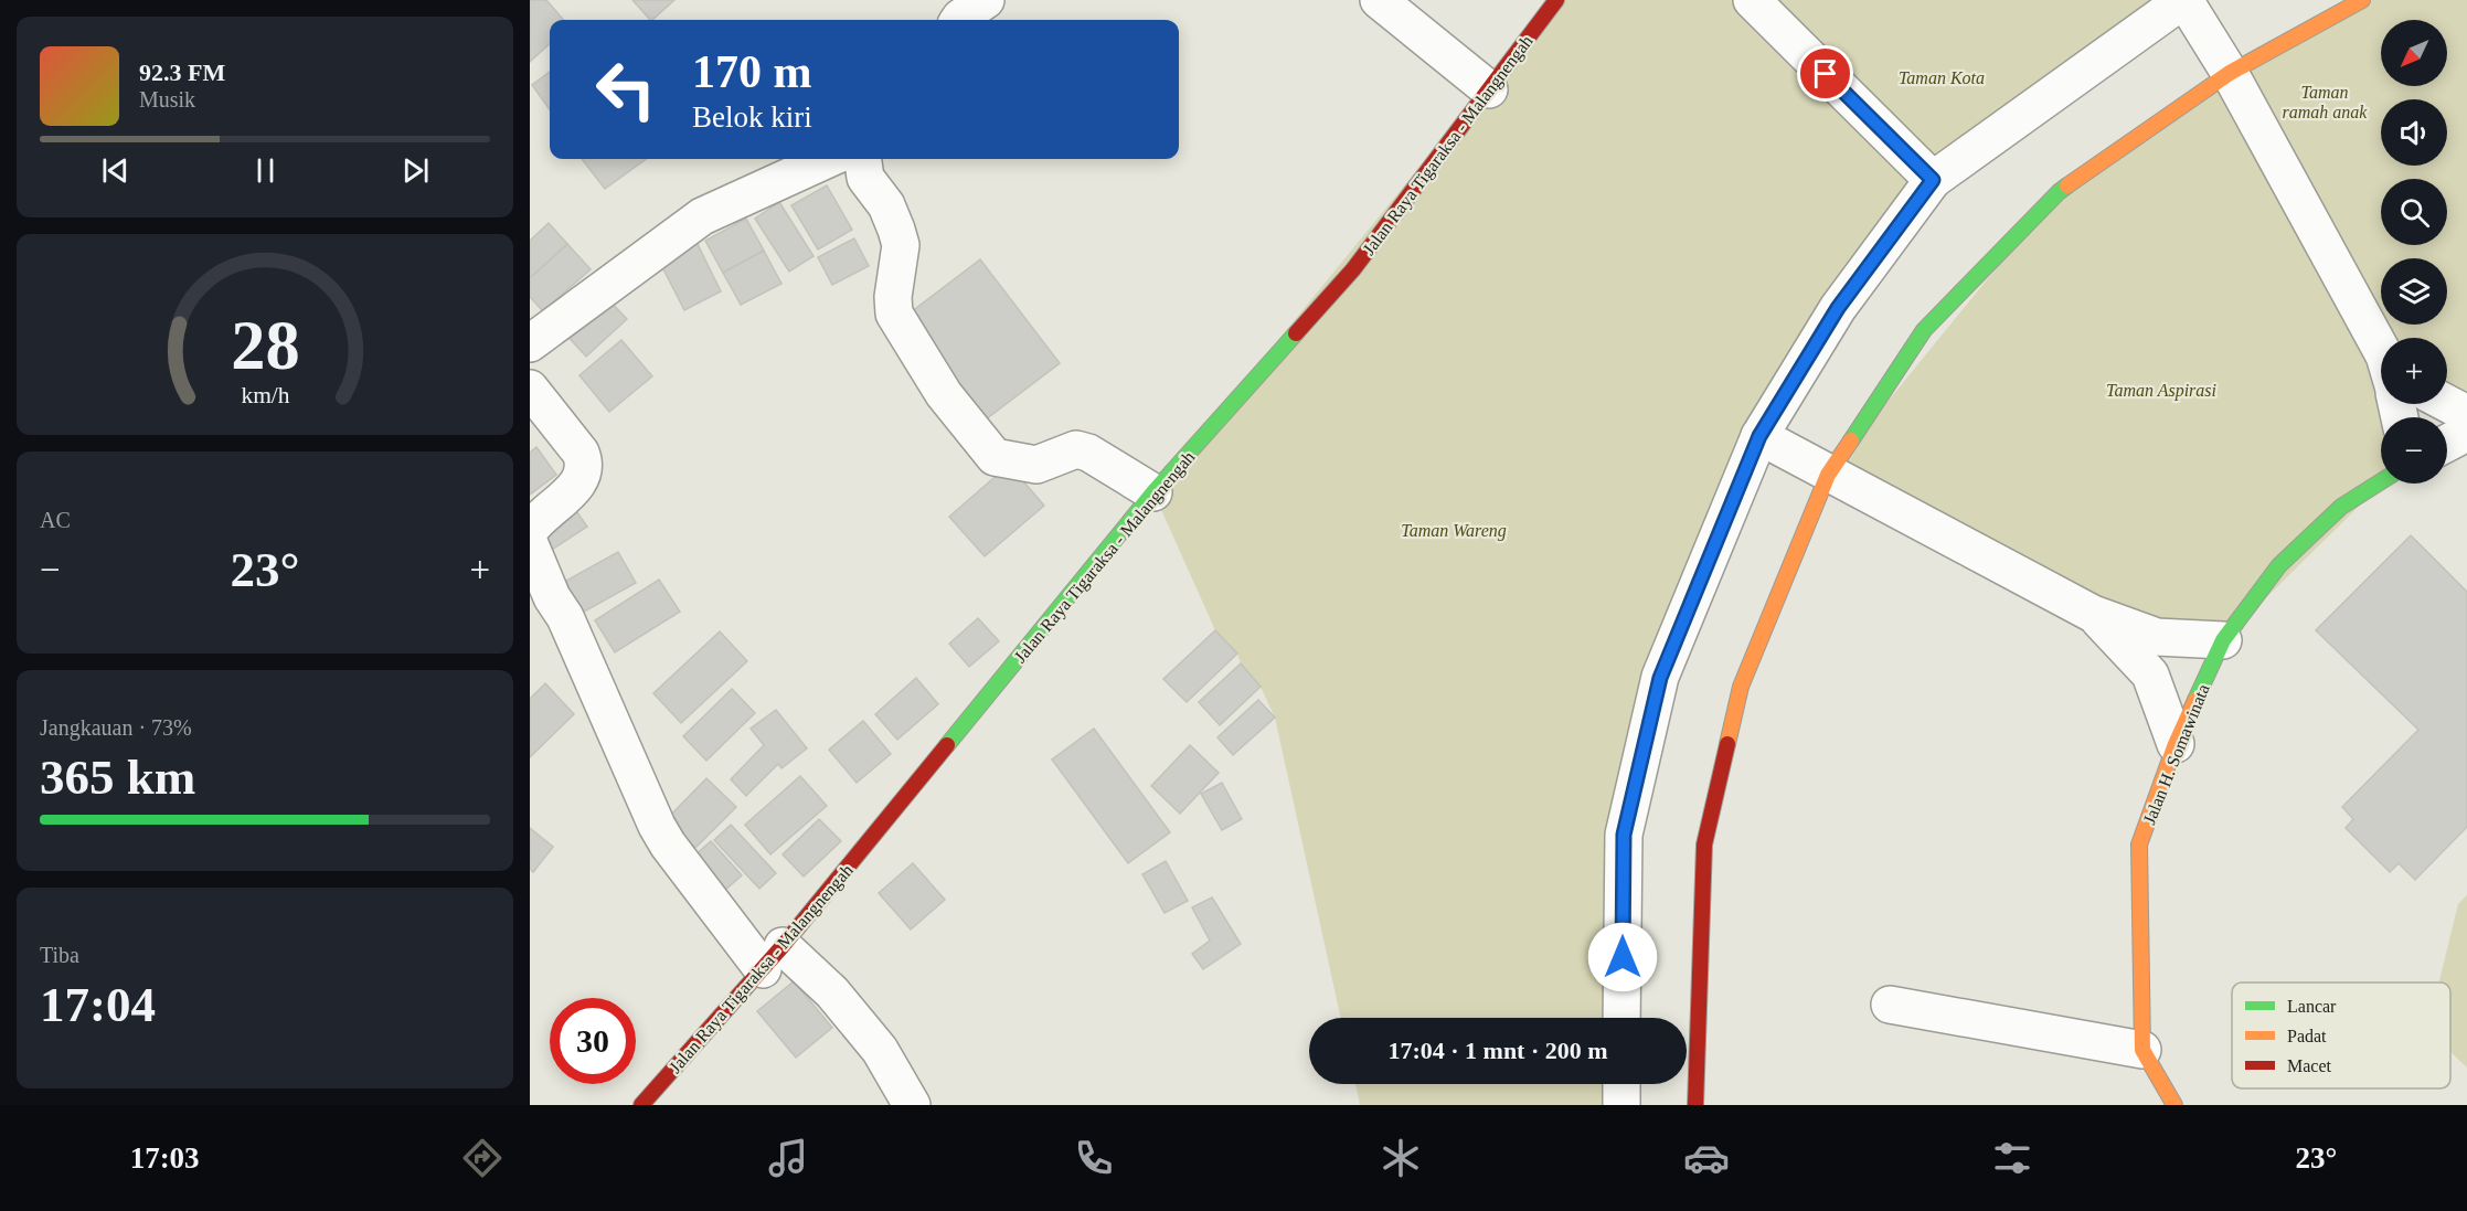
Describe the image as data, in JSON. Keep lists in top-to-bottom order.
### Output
{
  "streets": {
    "street": ["Jalan Raya Tigaraksa - Malangnengah", "Jalan H. Somawinata"]
  },
  "parks": [
    "Taman Kota",
    "Taman ramah anak",
    "Taman Aspirasi",
    "Taman Wareng"
  ],
  "legend": ["Lancar", "Padat", "Macet"],
  "north": "bottom left",
  "page": {
    "map_buttons": ["+", "−"],
    "turn": ["170 m", "Belok kiri"],
    "song": ["92.3 FM", "Musik"],
    "tile": [
      "AC",
      ["Jangkauan · 73%", "365 km"],
      ["Tiba", "17:04"]
    ],
    "heat": ["−", "23°", "+"],
    "limit": "30",
    "trip": "17:04 · 1 mnt · 200 m",
    "tabs": ["17:03", "23°"],
    "gauge": ["28", "km/h"]
  }
}
